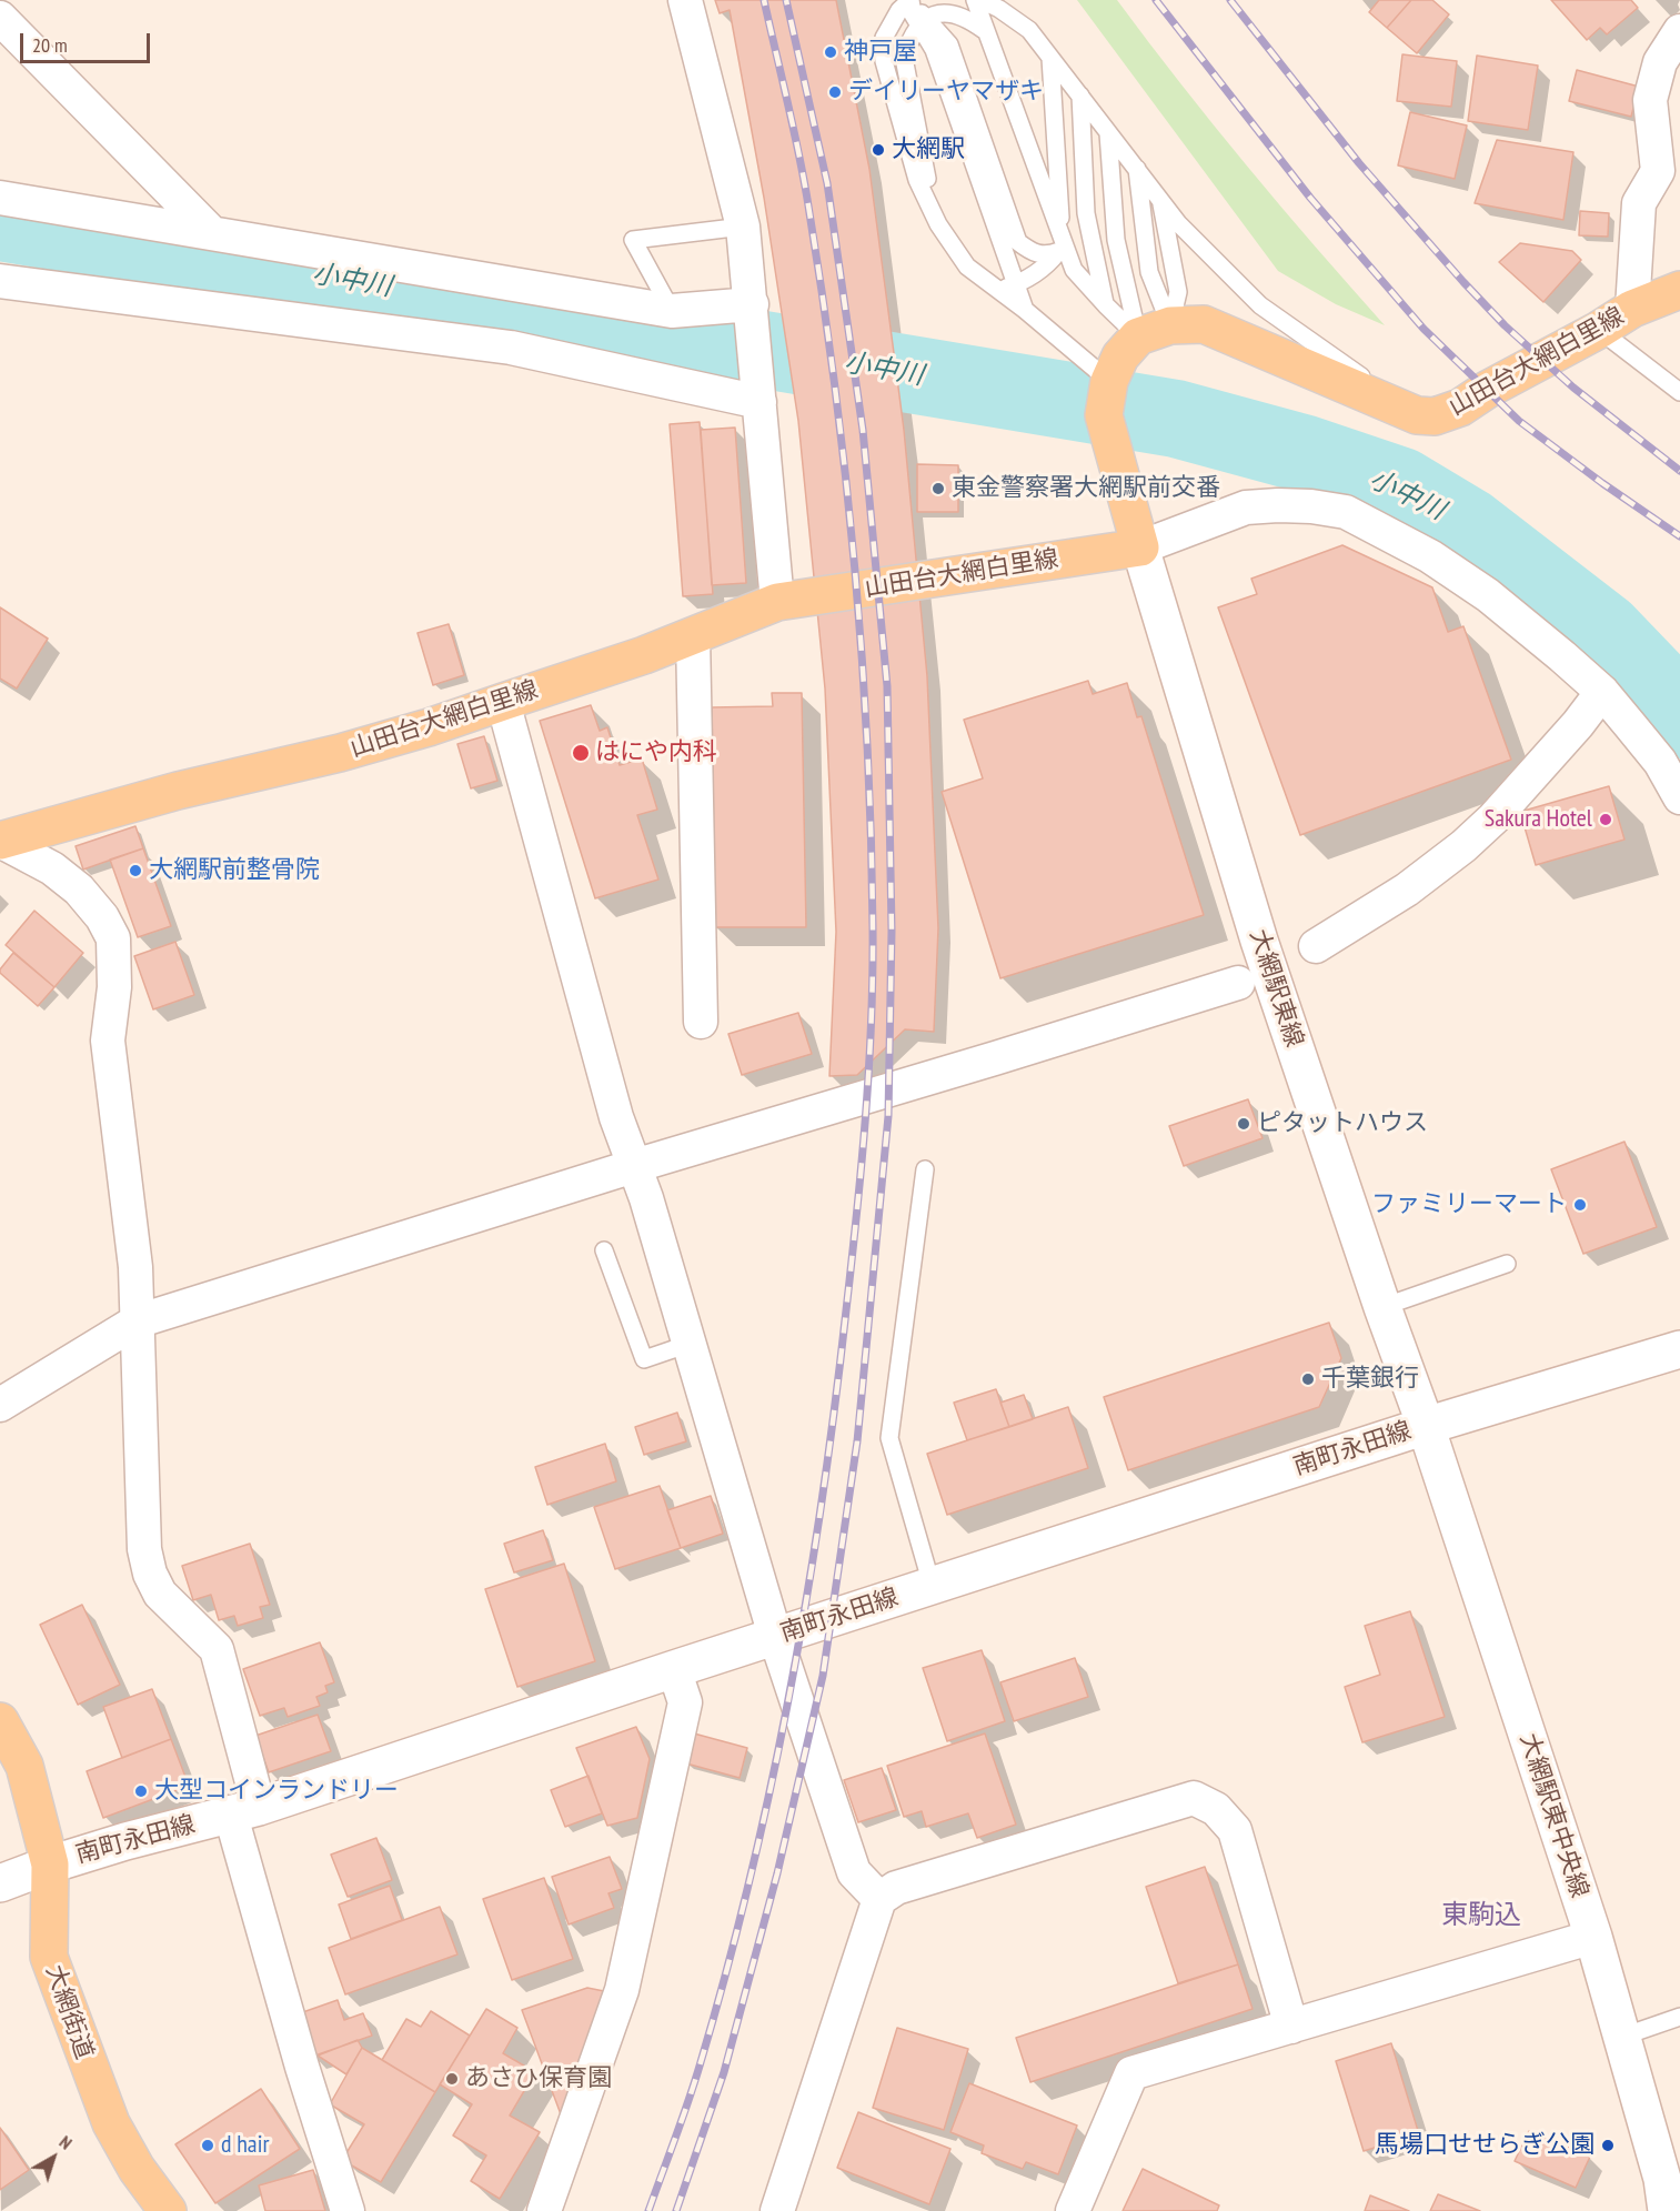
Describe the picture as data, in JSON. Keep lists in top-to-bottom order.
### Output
{
  "streets": {
    "main road": ["山田台大網白里線", "大網街道"],
    "street": ["大網駅東線", "南町永田線", "大網駅東中央線"]
  },
  "crossings": [
    ["山田台大網白里線", "大網駅東線"],
    ["大網駅東線", "南町永田線"],
    ["大網駅東線", "大網駅東中央線"],
    ["南町永田線", "大網駅東中央線"],
    ["南町永田線", "大網街道"]
  ],
  "districts": ["東駒込"],
  "water": ["小中川"],
  "places": [
    "神戸屋",
    "デイリーヤマザキ",
    "大網駅",
    "東金警察署大網駅前交番",
    "はにや内科",
    "Sakura Hotel",
    "大網駅前整骨院",
    "ピタットハウス",
    "ファミリーマート",
    "千葉銀行",
    "大型コインランドリー",
    "あさひ保育園",
    "d hair",
    "馬場口せせらぎ公園"
  ],
  "scale_bar": "20 m",
  "north": "top right"
}
